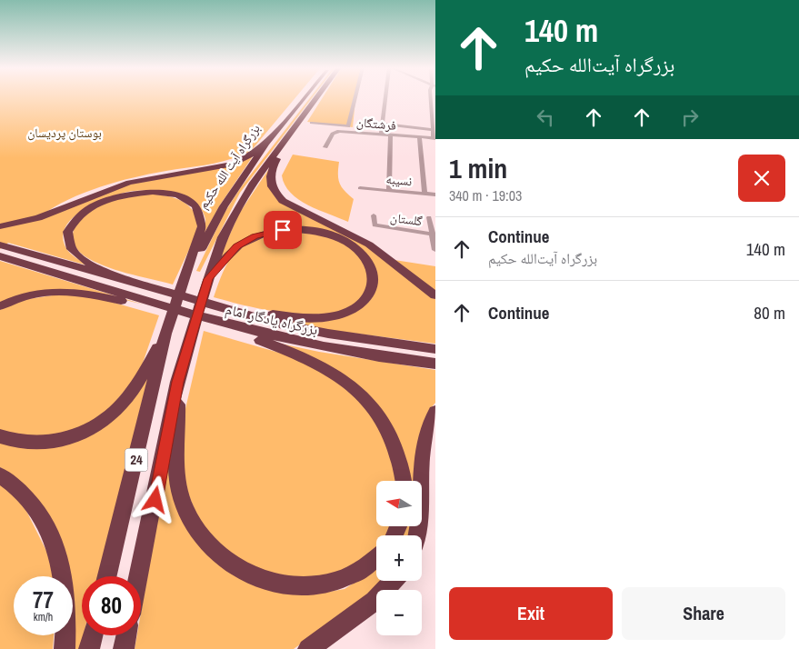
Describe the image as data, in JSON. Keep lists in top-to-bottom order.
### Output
{
  "streets": {
    "highway": ["بزرگراه آیت الله حکیم", "بزرگراه یادگار امام", "24"],
    "street": ["فرشتگان", "نسیبه", "گلستان"]
  },
  "crossings": [
    ["بزرگراه آیت الله حکیم", "24"]
  ],
  "parks": ["بوستان پردیسان"],
  "north": "left",
  "page": {
    "turn": ["140 m", "بزرگراه آیت‌الله حکیم"],
    "heading": ["1 min", "340 m · 19:03"],
    "list": [
      {
        "name": "Continue",
        "note": "بزرگراه آیت‌الله حکیم",
        "value": "140 m"
      },
      {
        "name": "Continue",
        "value": "80 m"
      }
    ],
    "map_buttons": ["+", "−"],
    "speed": "77 km/h",
    "limit": "80",
    "buttons": ["Exit", "Share"]
  }
}
